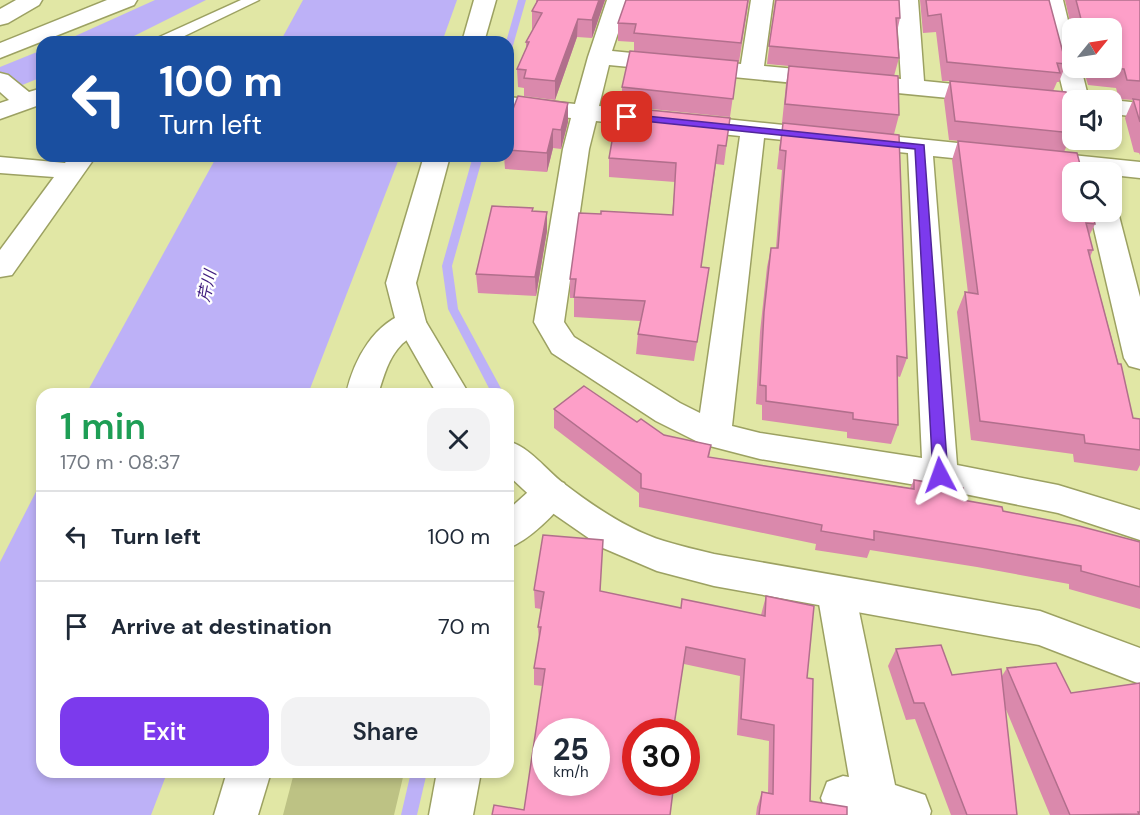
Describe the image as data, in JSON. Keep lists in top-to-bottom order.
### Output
{
  "water": ["芹川"],
  "north": "top right",
  "page": {
    "turn": ["100 m", "Turn left"],
    "heading": ["1 min", "170 m · 08:37"],
    "list": [
      {
        "name": "Turn left",
        "value": "100 m"
      },
      {
        "name": "Arrive at destination",
        "value": "70 m"
      }
    ],
    "buttons": ["Exit", "Share"],
    "speed": "25 km/h",
    "limit": "30"
  }
}
